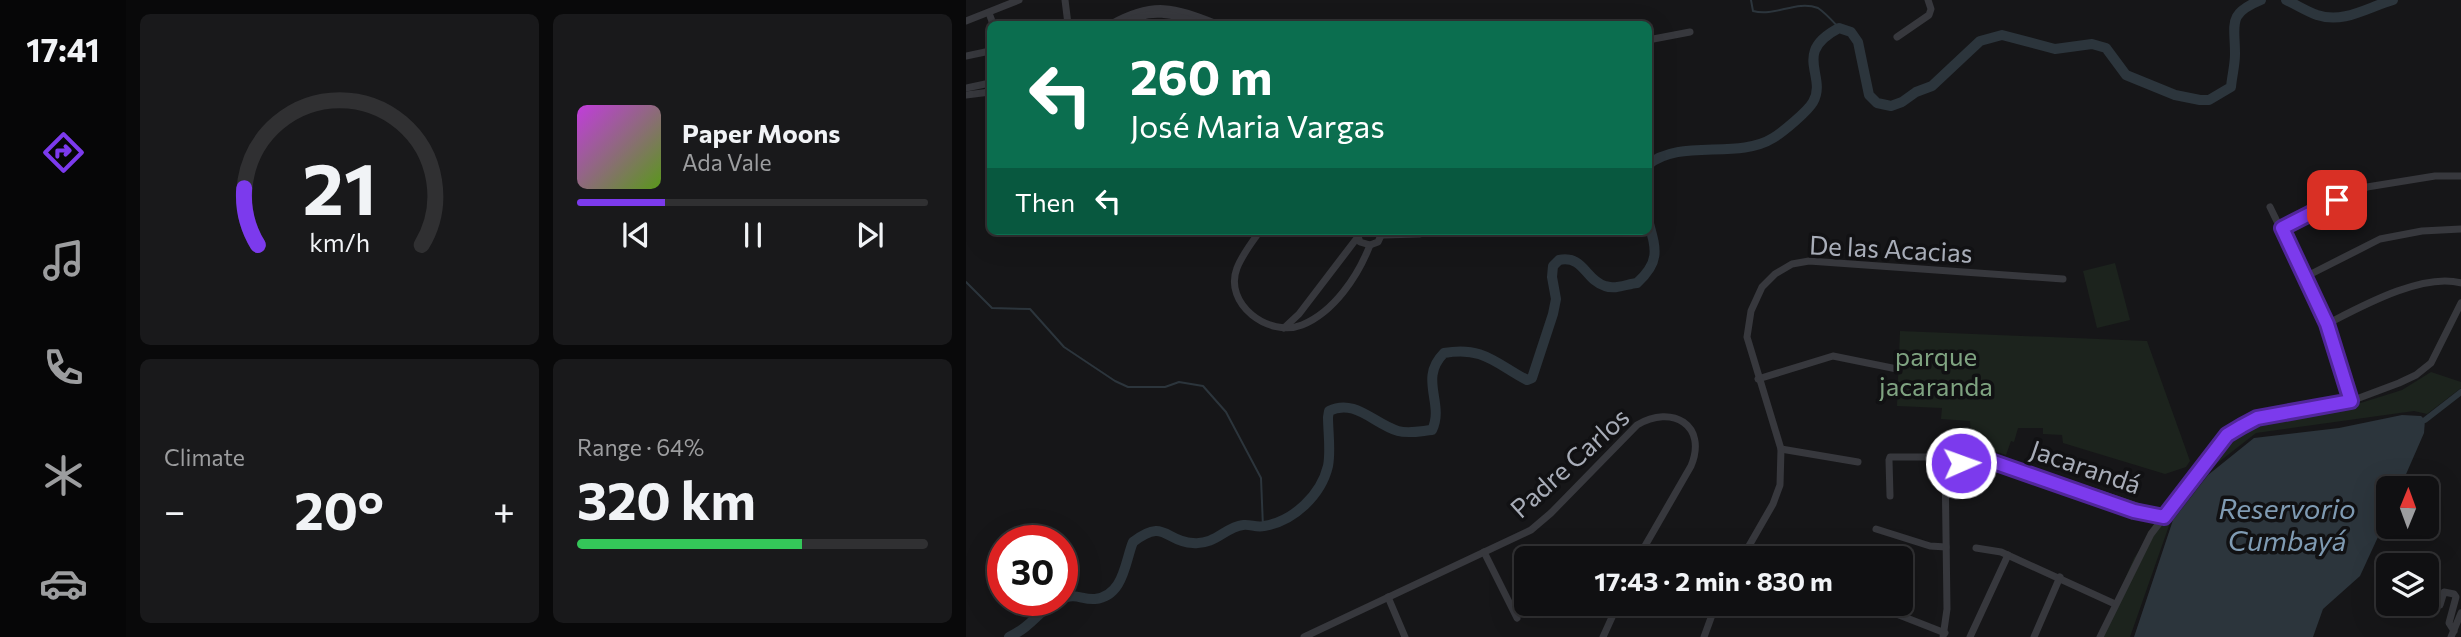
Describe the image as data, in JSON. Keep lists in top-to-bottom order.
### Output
{
  "streets": {
    "street": ["De las Acacias", "Padre Carlos", "Jacarandá"]
  },
  "water": ["Reservorio Cumbayá"],
  "parks": ["parque jacaranda"],
  "north": "top",
  "page": {
    "tabs": "17:41",
    "turn": ["260 m", "José Maria Vargas"],
    "song": ["Paper Moons", "Ada Vale"],
    "then": "Then",
    "tile": [
      "Climate",
      ["Range · 64%", "320 km"]
    ],
    "heat": ["−", "20°", "+"],
    "limit": "30",
    "trip": "17:43 · 2 min · 830 m",
    "gauge": ["21", "km/h"]
  }
}
